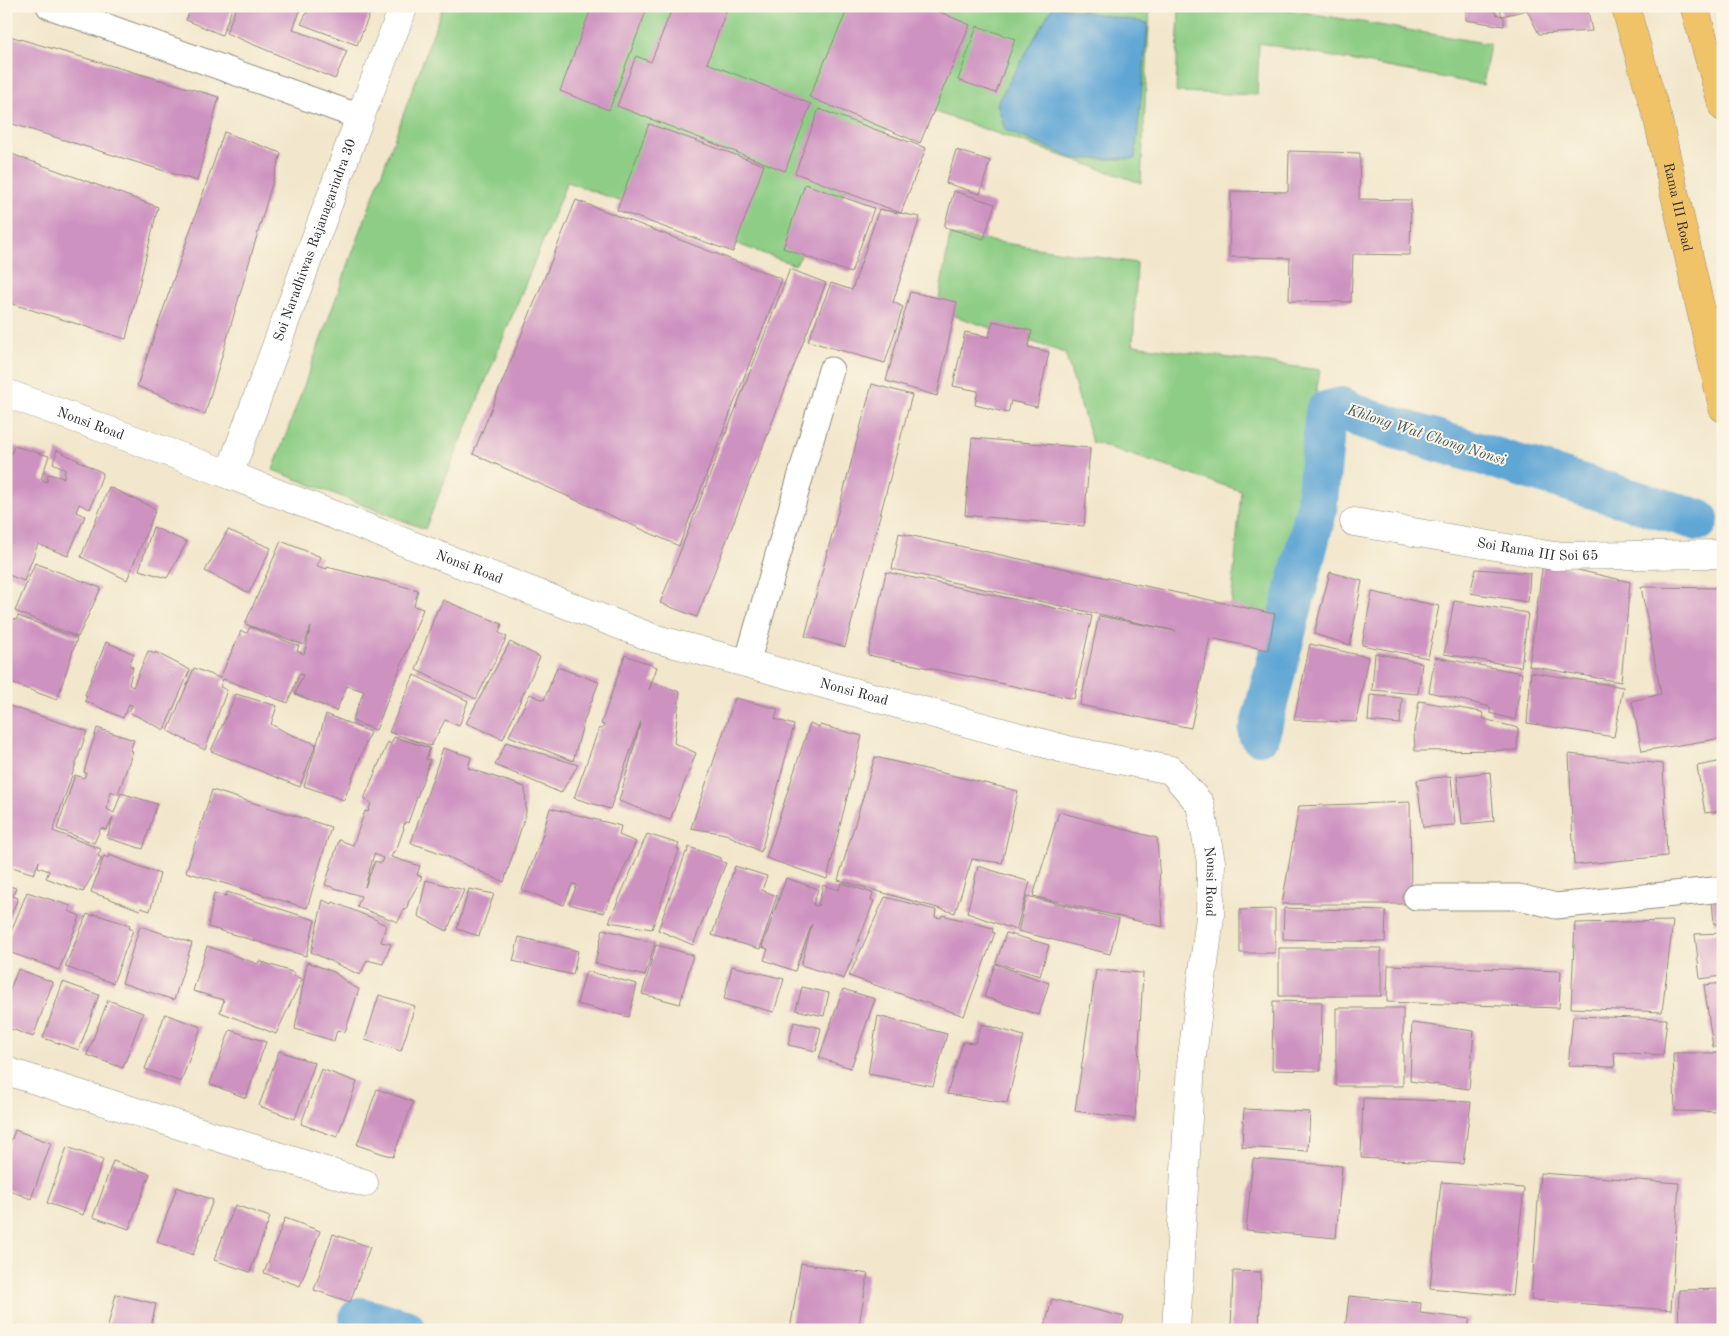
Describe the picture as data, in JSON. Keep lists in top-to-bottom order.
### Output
{
  "streets": {
    "main road": ["Rama III Road"],
    "street": ["Soi Naradhiwas Rajanagarindra 30", "Nonsi Road", "Soi Rama III Soi 65"]
  },
  "crossings": [
    ["Soi Naradhiwas Rajanagarindra 30", "Nonsi Road"]
  ],
  "water": ["Khlong Wat Chong Nonsi"]
}
